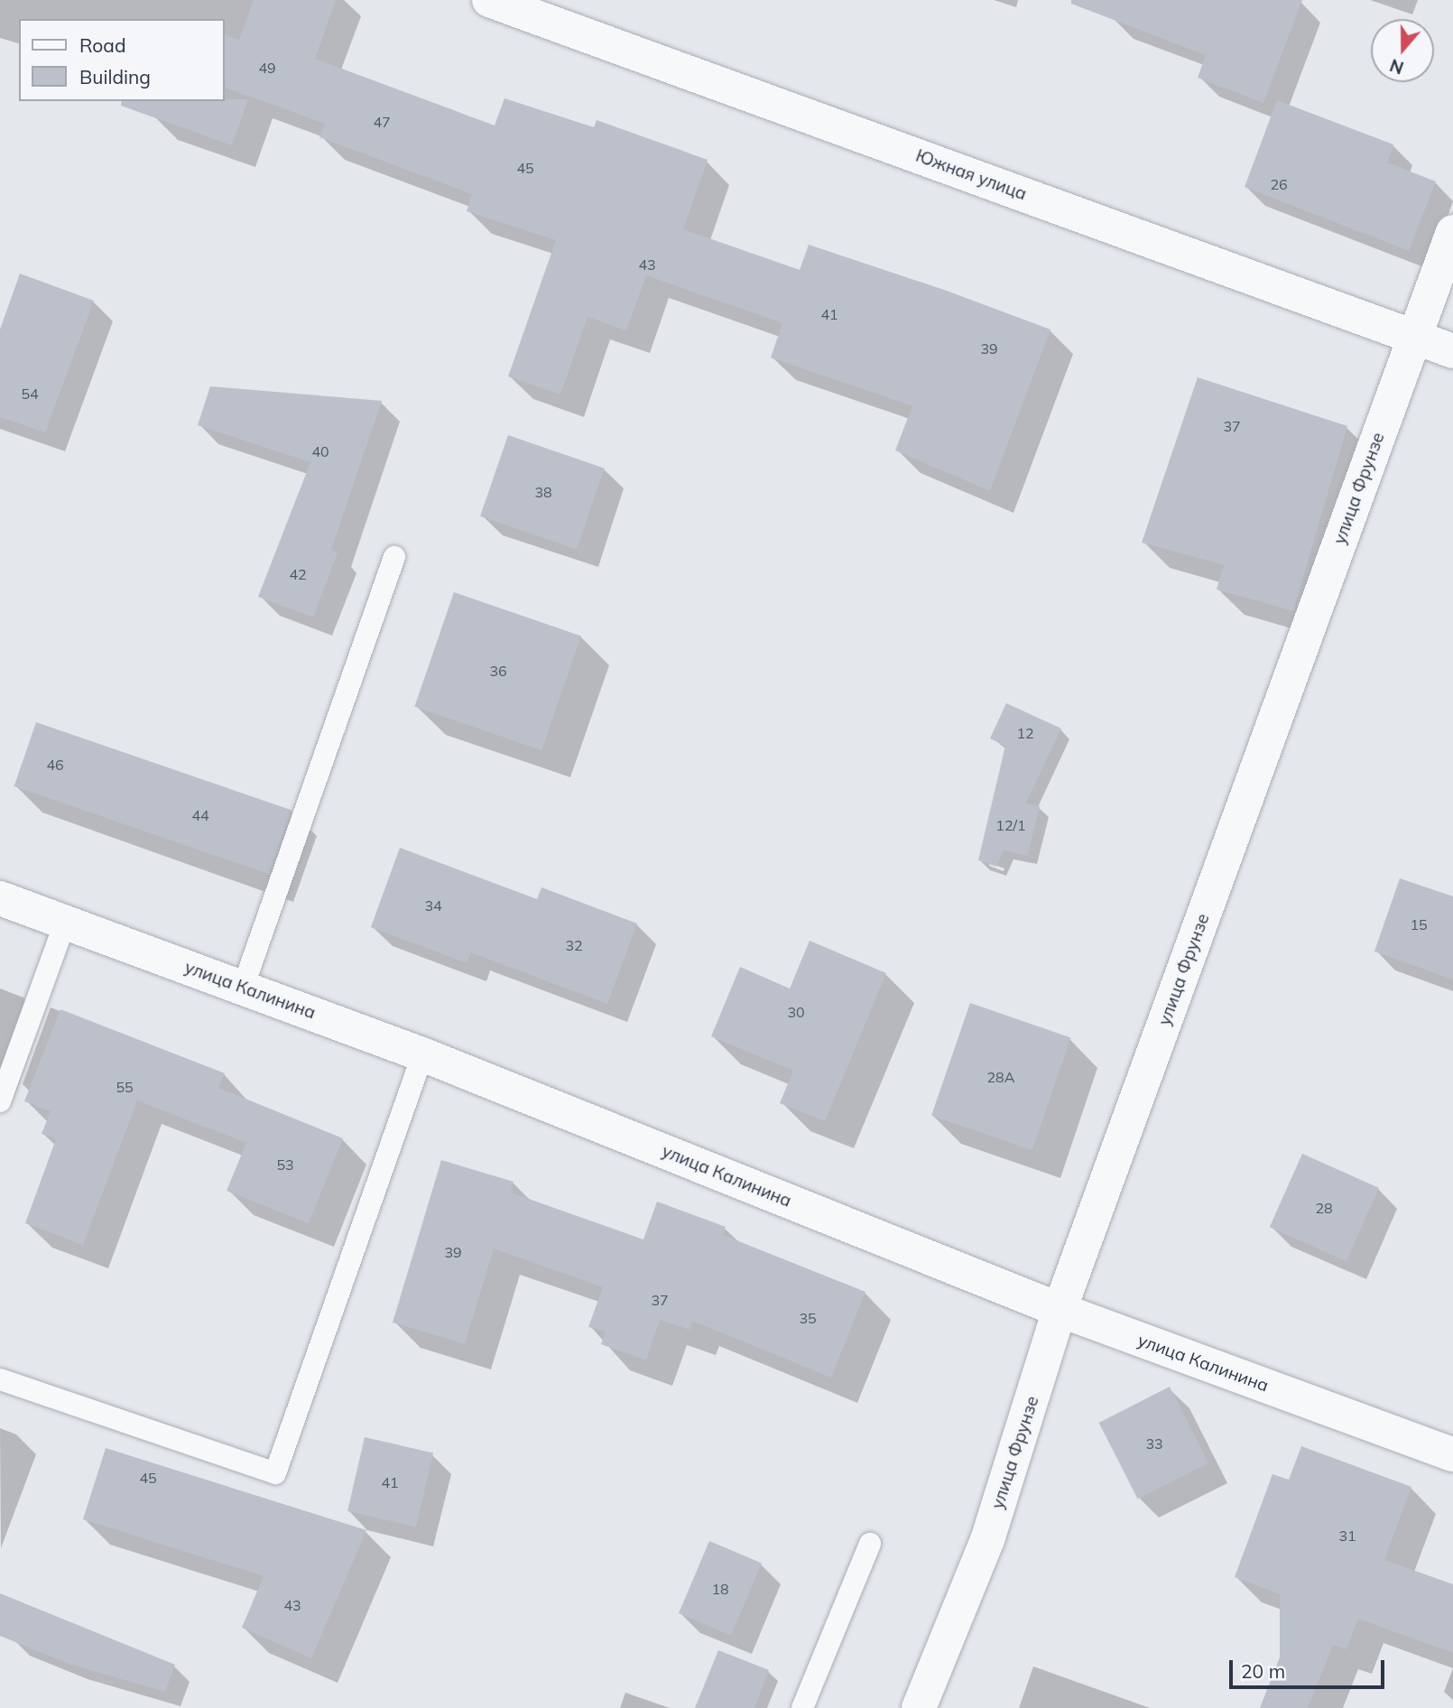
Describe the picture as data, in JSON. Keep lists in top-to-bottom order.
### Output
{
  "streets": {
    "street": ["Южная улица", "улица Фрунзе", "улица Калинина"]
  },
  "crossings": [
    ["Южная улица", "улица Фрунзе"],
    ["улица Фрунзе", "улица Калинина"]
  ],
  "house_numbers": [
    "49",
    "47",
    "45",
    "26",
    "43",
    "41",
    "39",
    "54",
    "37",
    "40",
    "38",
    "42",
    "36",
    "12",
    "46",
    "44",
    "12/1",
    "34",
    "15",
    "32",
    "30",
    "28А",
    "55",
    "53",
    "28",
    "39",
    "37",
    "35",
    "33",
    "45",
    "41",
    "31",
    "18",
    "43"
  ],
  "legend": ["Road", "Building"],
  "scale_bar": "20 m",
  "north": "bottom"
}
